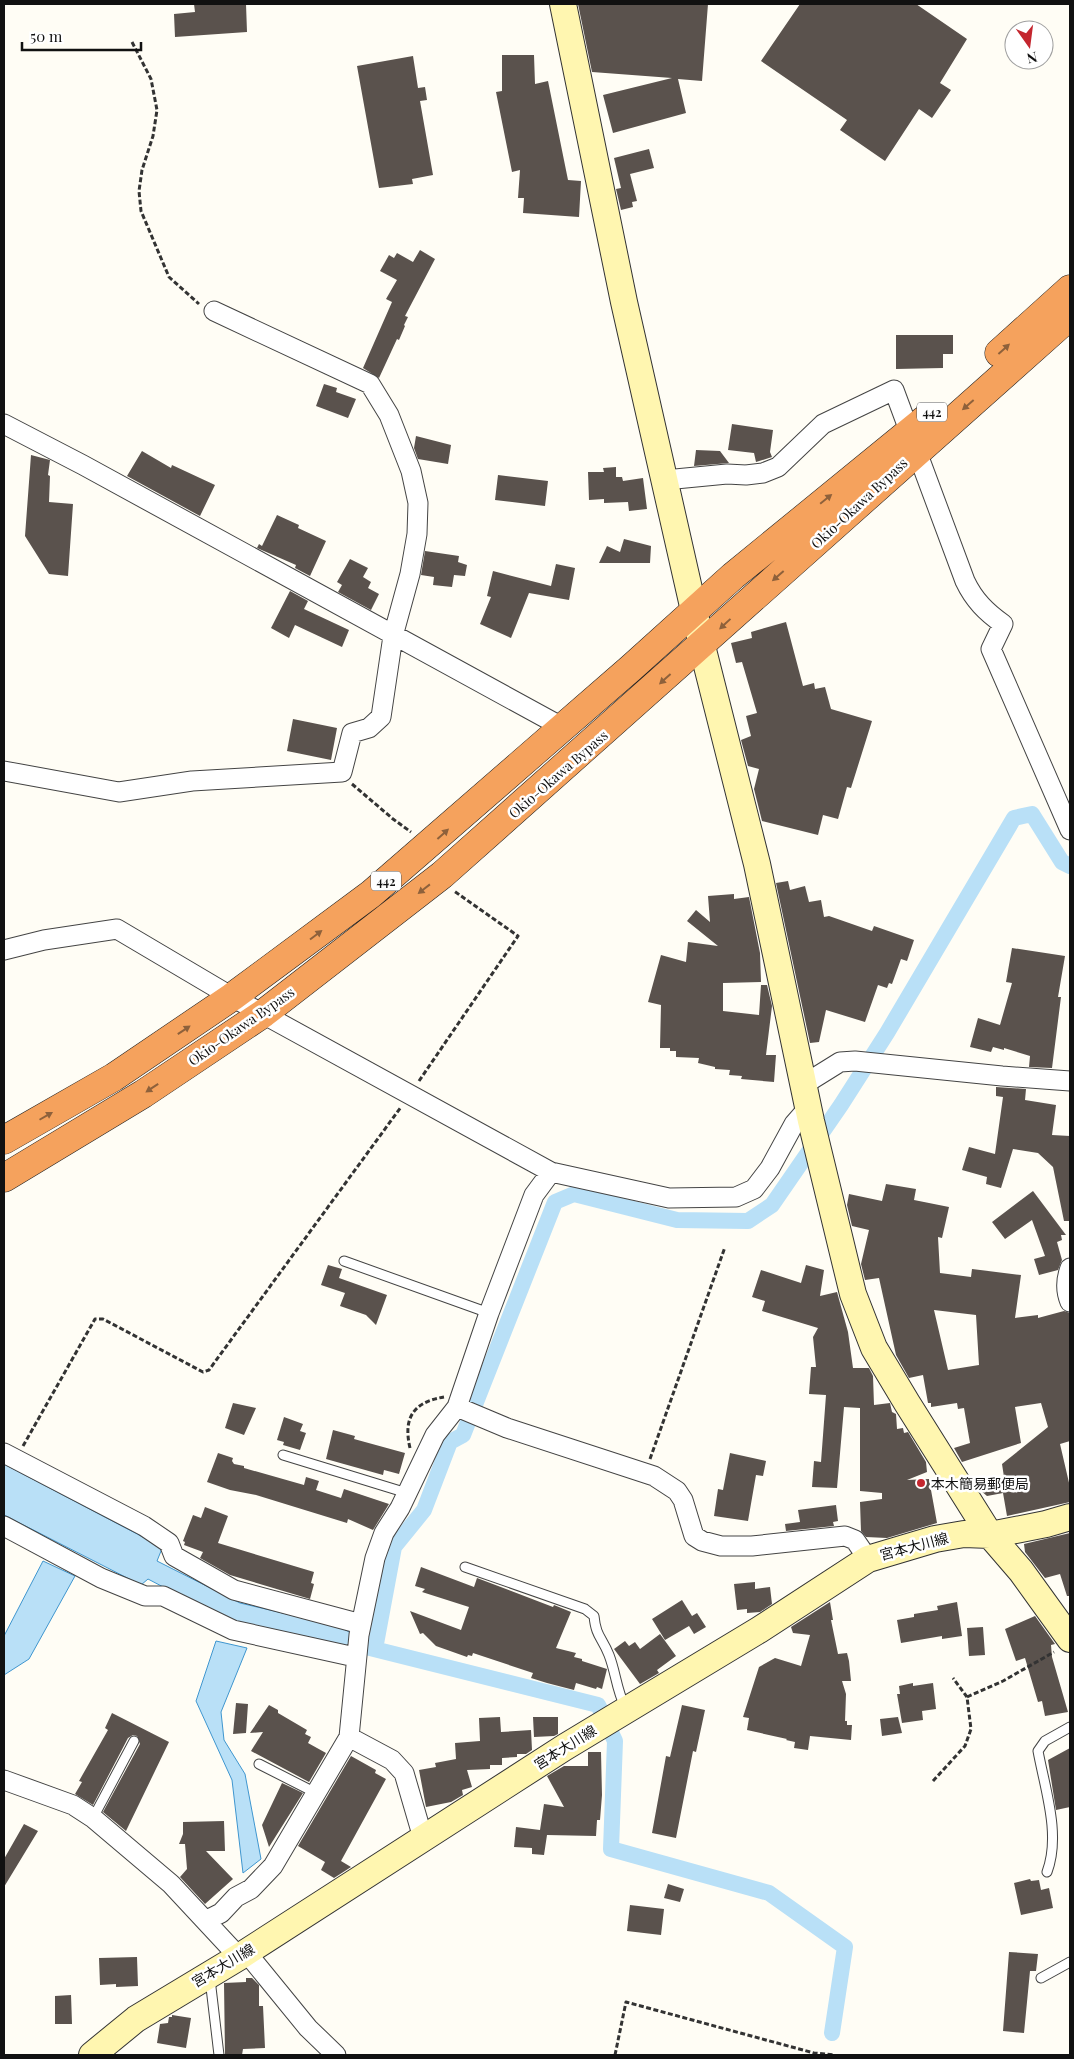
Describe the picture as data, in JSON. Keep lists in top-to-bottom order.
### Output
{
  "streets": {
    "highway": ["442", "Okio-Okawa Bypass"],
    "street": ["宮本大川線"]
  },
  "places": ["本木簡易郵便局"],
  "scale_bar": "50 m",
  "north": "bottom"
}
